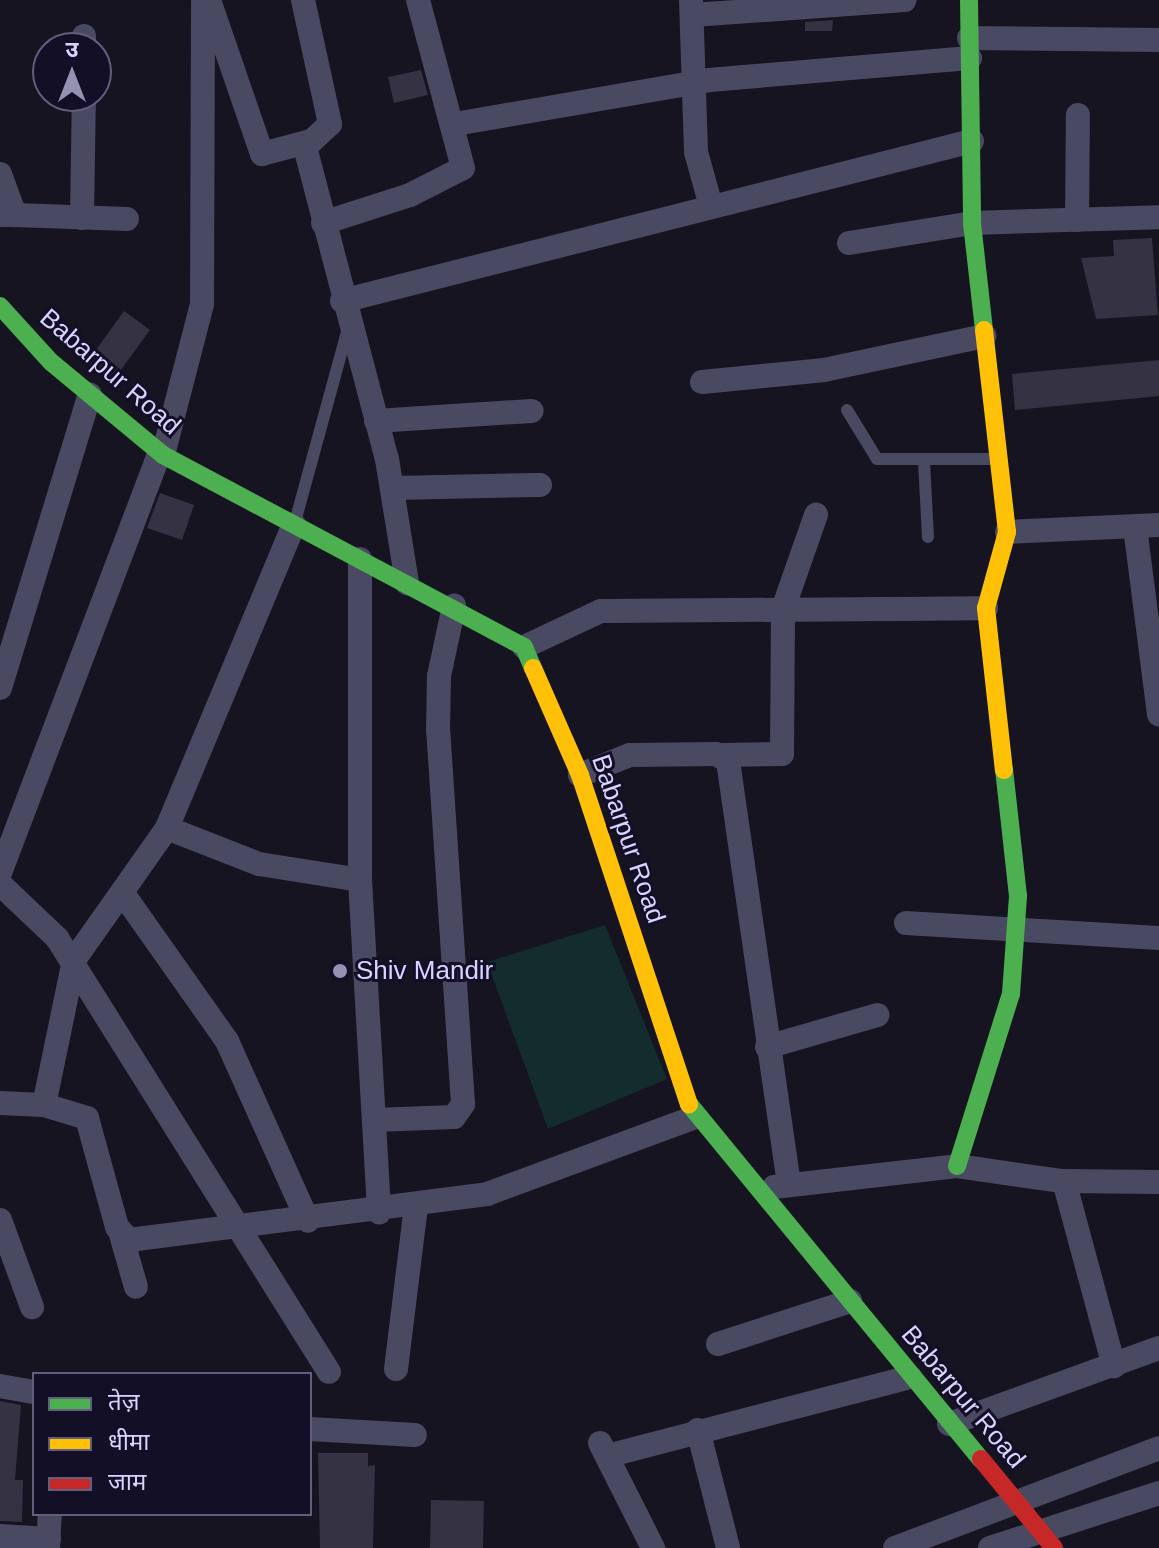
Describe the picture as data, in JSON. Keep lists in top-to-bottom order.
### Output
{
  "streets": {
    "street": ["Babarpur Road"]
  },
  "places": ["Shiv Mandir"],
  "legend": ["तेज़", "धीमा", "जाम"],
  "north": "top"
}
